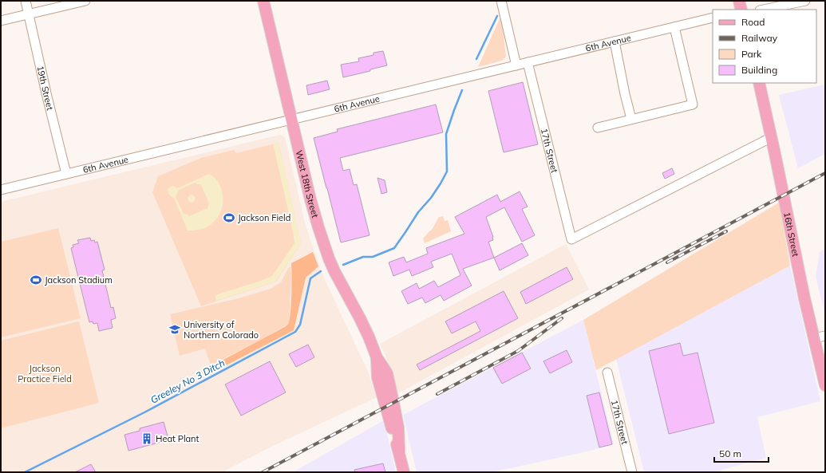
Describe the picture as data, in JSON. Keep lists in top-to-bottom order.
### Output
{
  "streets": {
    "main road": ["West 18th Street", "16th Street"],
    "street": ["6th Avenue", "19th Street", "17th Street"]
  },
  "crossings": [
    ["6th Avenue", "19th Street"],
    ["6th Avenue", "17th Street"],
    ["6th Avenue", "West 18th Street"],
    ["17th Street", "16th Street"]
  ],
  "water": ["Greeley No 3 Ditch"],
  "parks": ["Jackson Practice Field"],
  "places": {
    "sports": ["Jackson Field", "Jackson Stadium"],
    "school or university": ["University of Northern Colorado"],
    "building": ["Heat Plant"]
  },
  "legend": [
    "Road",
    "Railway",
    "Park",
    "Building"
  ],
  "scale_bar": "50 m"
}
